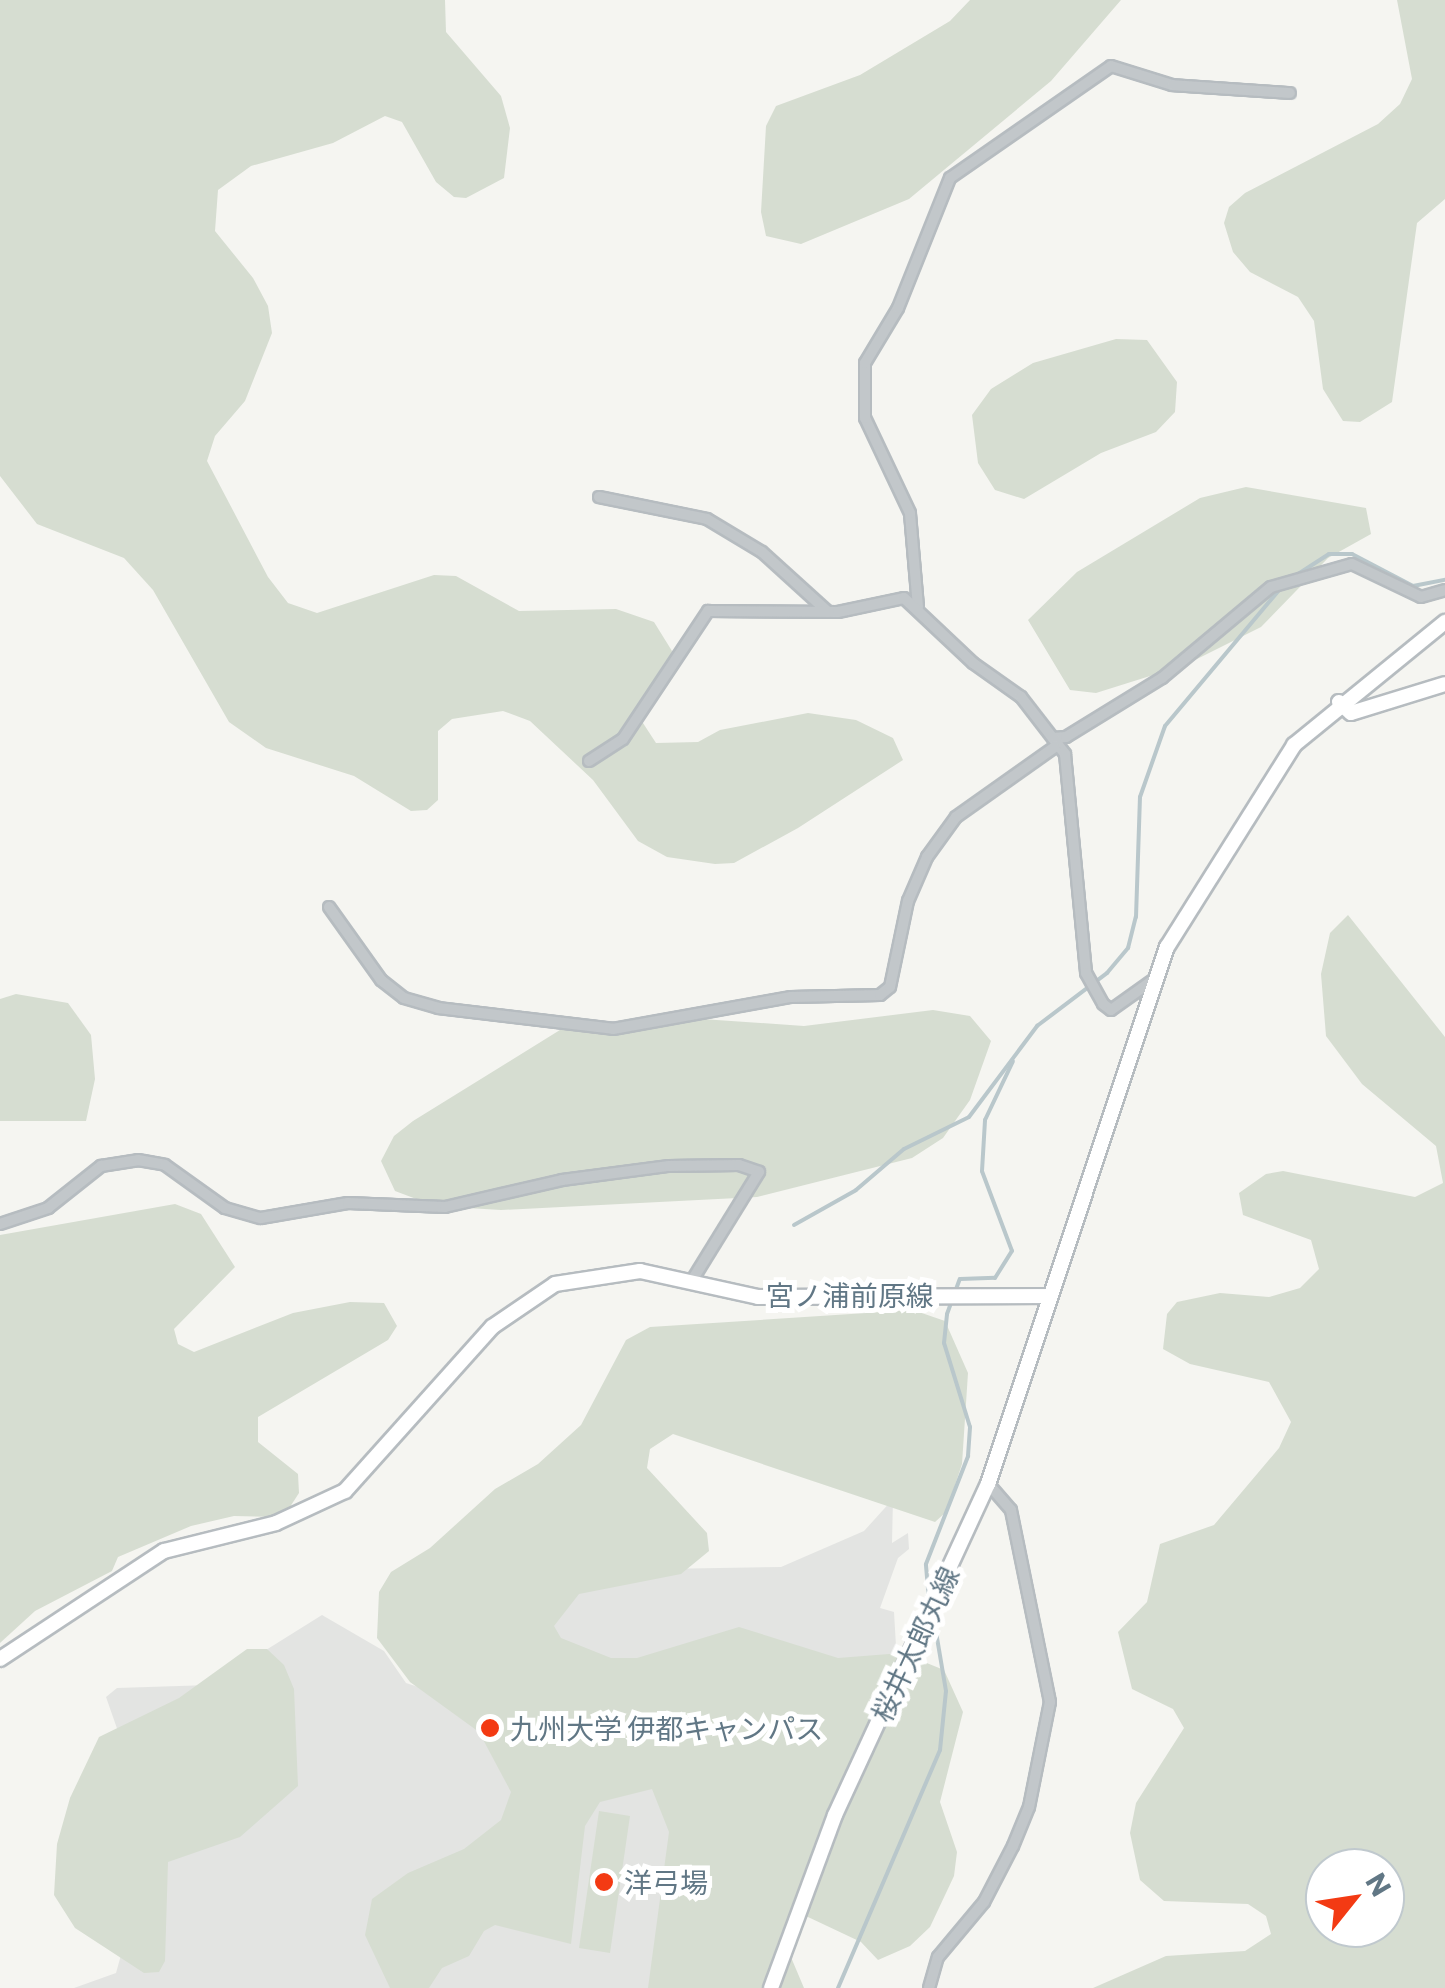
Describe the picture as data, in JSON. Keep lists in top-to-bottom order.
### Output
{
  "streets": {
    "main road": ["宮ノ浦前原線", "桜井太郎丸線"]
  },
  "crossings": [
    ["宮ノ浦前原線", "桜井太郎丸線"]
  ],
  "places": ["九州大学 伊都キャンパス", "洋弓場"],
  "north": "top right"
}
